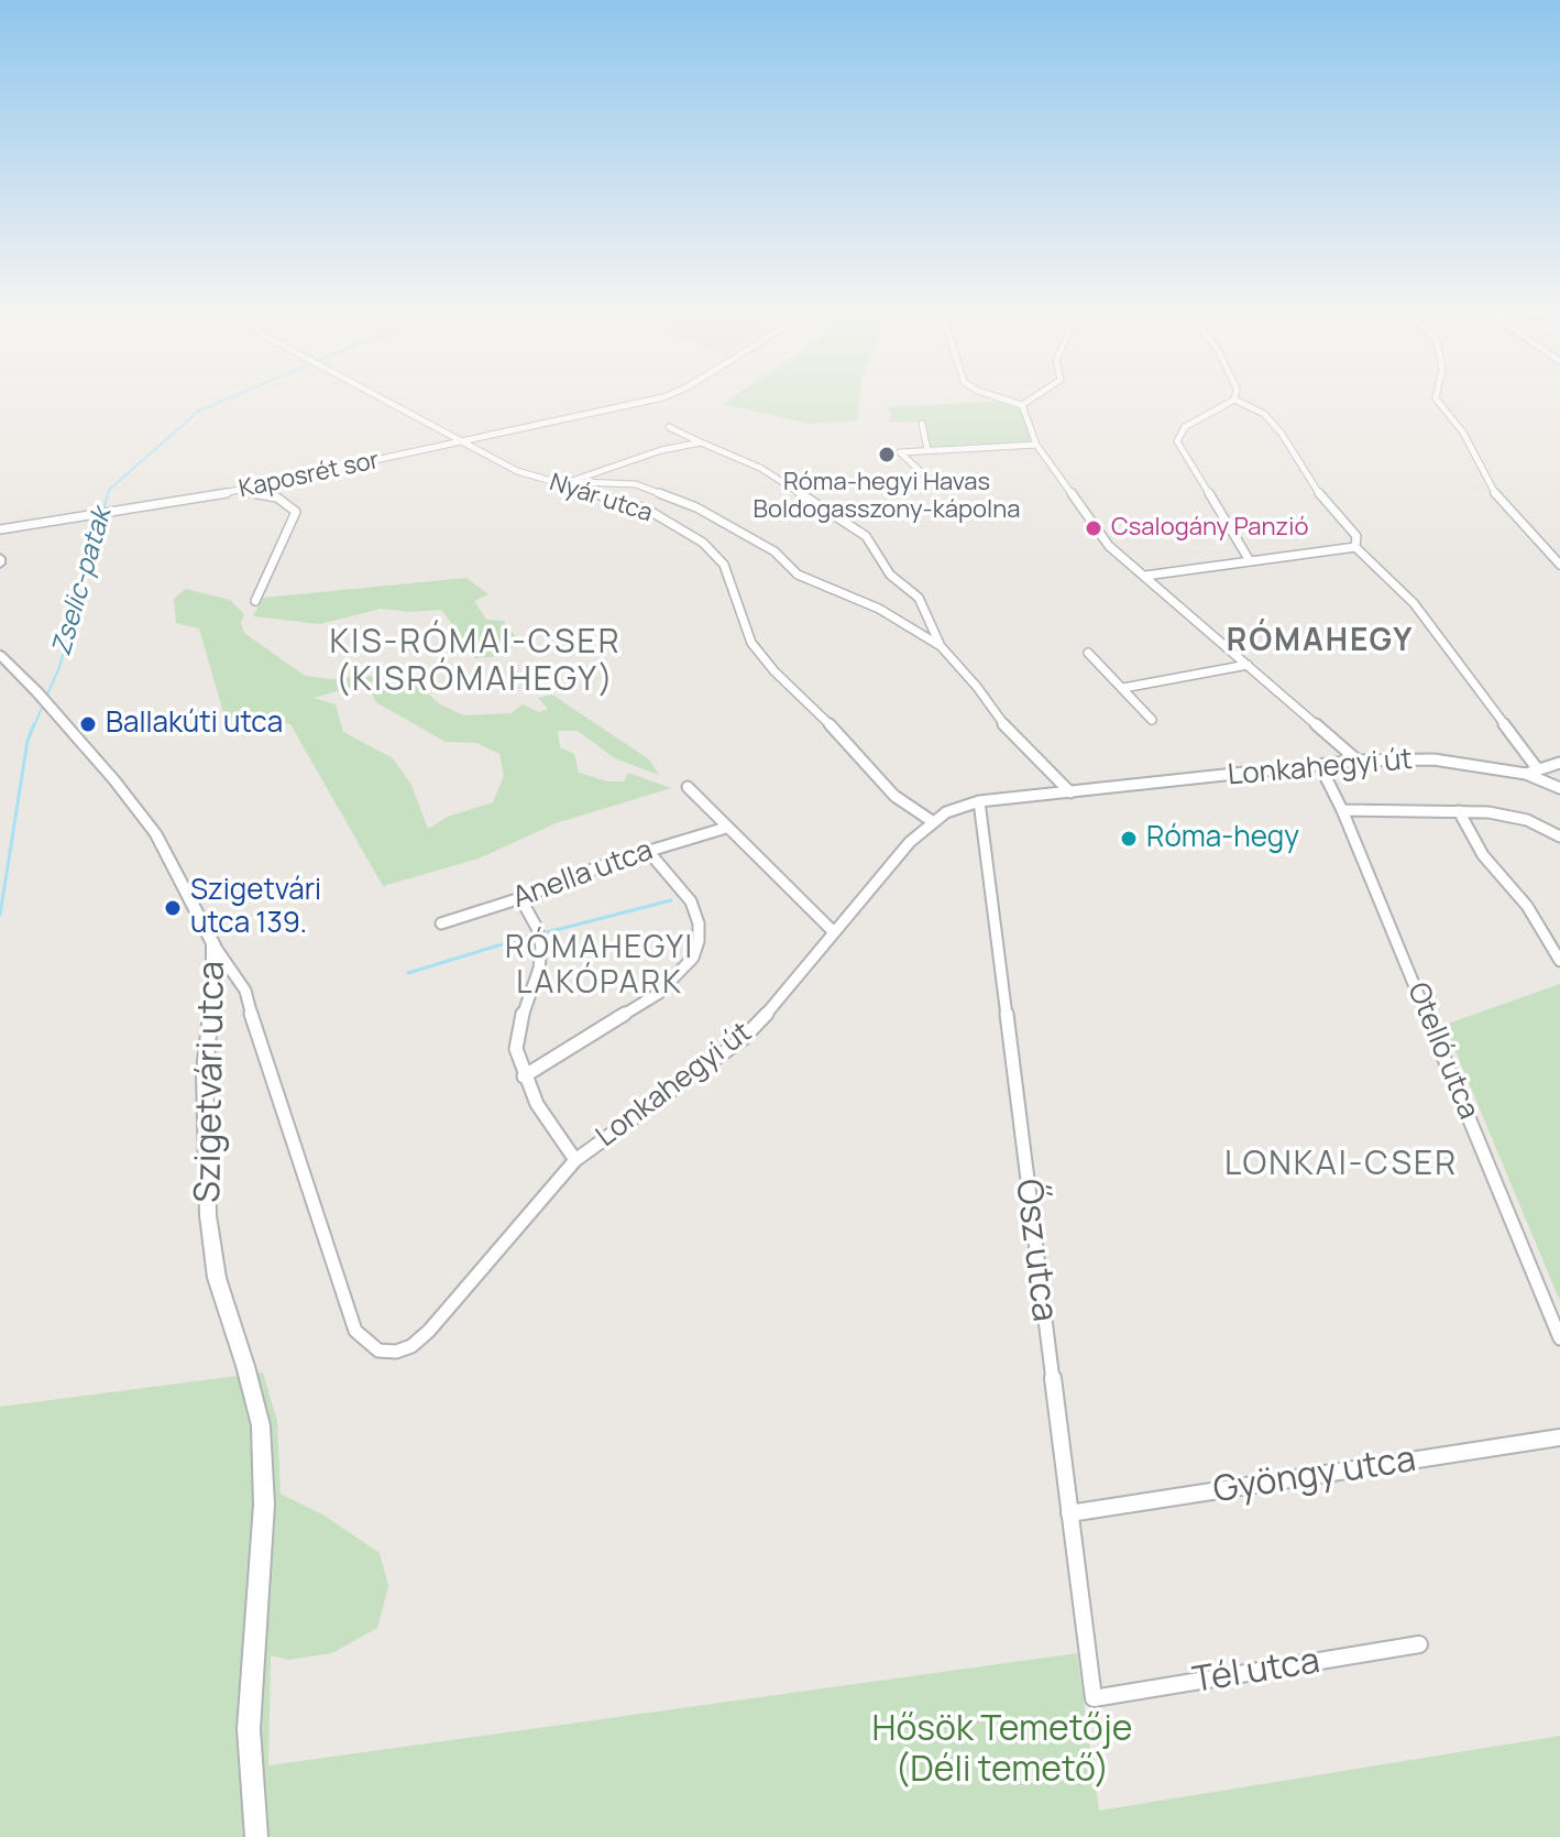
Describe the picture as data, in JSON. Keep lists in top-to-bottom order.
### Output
{
  "streets": {
    "street": [
      "Kaposrét sor",
      "Nyár utca",
      "Lonkahegyi út",
      "Anella utca",
      "Otelló utca",
      "Szigetvári utca",
      "Ősz utca",
      "Gyöngy utca",
      "Tél utca"
    ]
  },
  "crossings": [
    ["Kaposrét sor", "Nyár utca"],
    ["Nyár utca", "Lonkahegyi út"],
    ["Lonkahegyi út", "Otelló utca"],
    ["Lonkahegyi út", "Szigetvári utca"],
    ["Lonkahegyi út", "Ősz utca"],
    ["Ősz utca", "Gyöngy utca"],
    ["Ősz utca", "Tél utca"]
  ],
  "districts": [
    "RÓMAHEGY",
    "KIS-RÓMAI-CSER (KISRÓMAHEGY)",
    "RÓMAHEGYI LAKÓPARK",
    "LONKAI-CSER"
  ],
  "water": ["Zselic-patak"],
  "parks": ["Hősök Temetője (Déli temető)"],
  "places": [
    "Róma-hegyi Havas Boldogasszony-kápolna",
    "Csalogány Panzió",
    "Ballakúti utca",
    "Róma-hegy",
    "Szigetvári utca 139."
  ]
}
